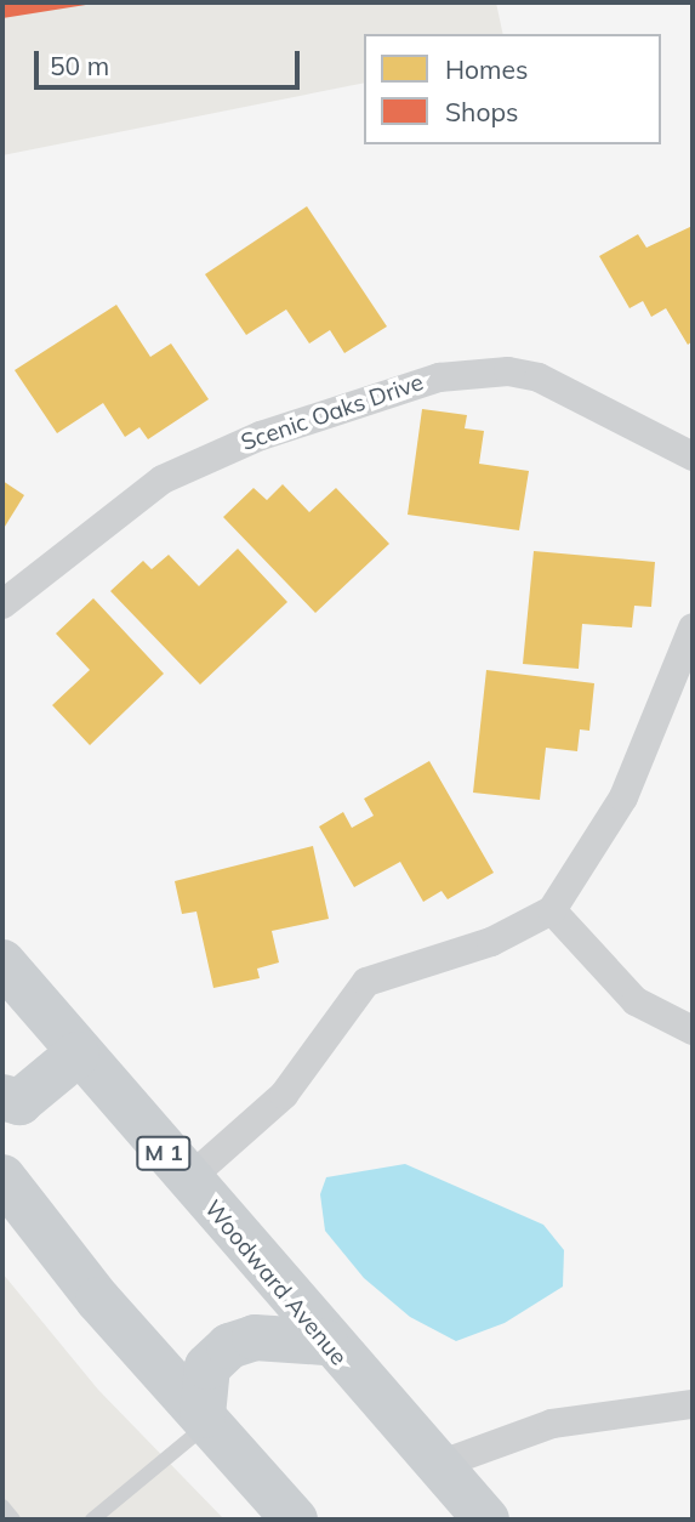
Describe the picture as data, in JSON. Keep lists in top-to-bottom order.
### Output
{
  "streets": {
    "main road": ["M 1", "Woodward Avenue"],
    "street": ["Scenic Oaks Drive"]
  },
  "legend": ["Homes", "Shops"],
  "scale_bar": "50 m"
}
